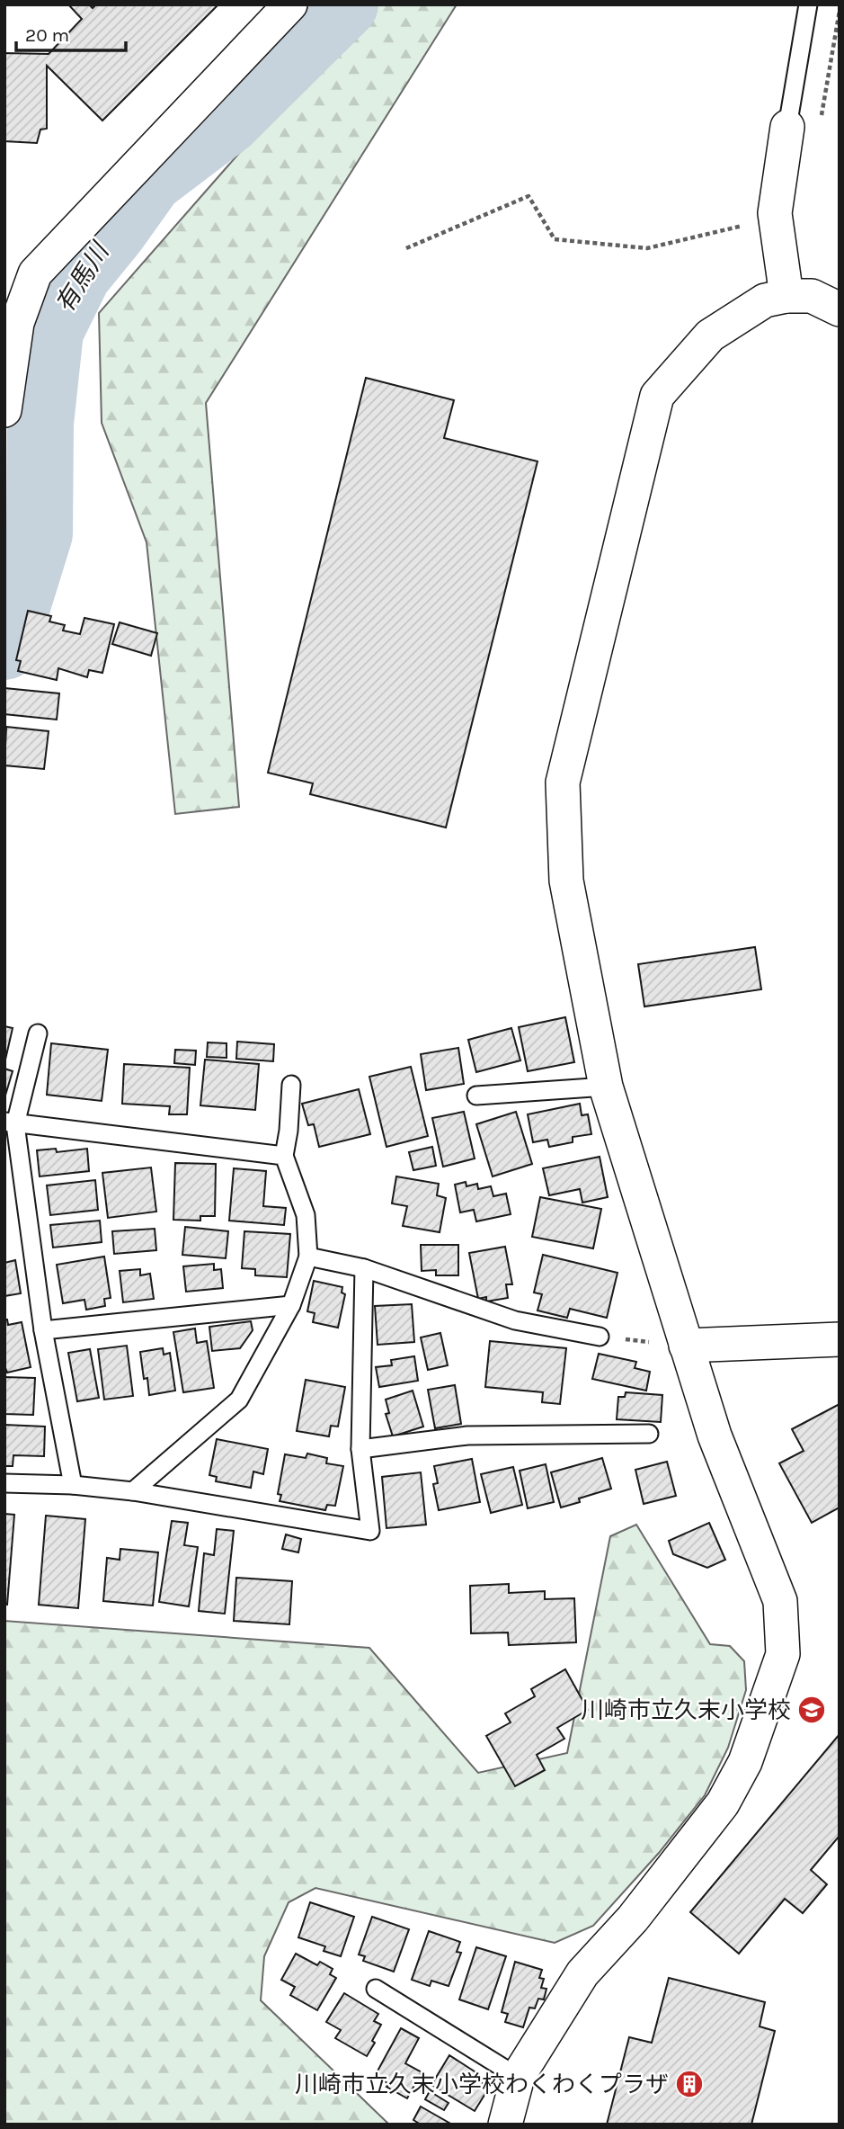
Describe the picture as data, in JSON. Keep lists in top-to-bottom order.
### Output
{
  "water": ["有馬川"],
  "places": {
    "school or university": ["川崎市立久末小学校"],
    "building": ["川崎市立久末小学校わくわくプラザ"]
  },
  "scale_bar": "20 m"
}
